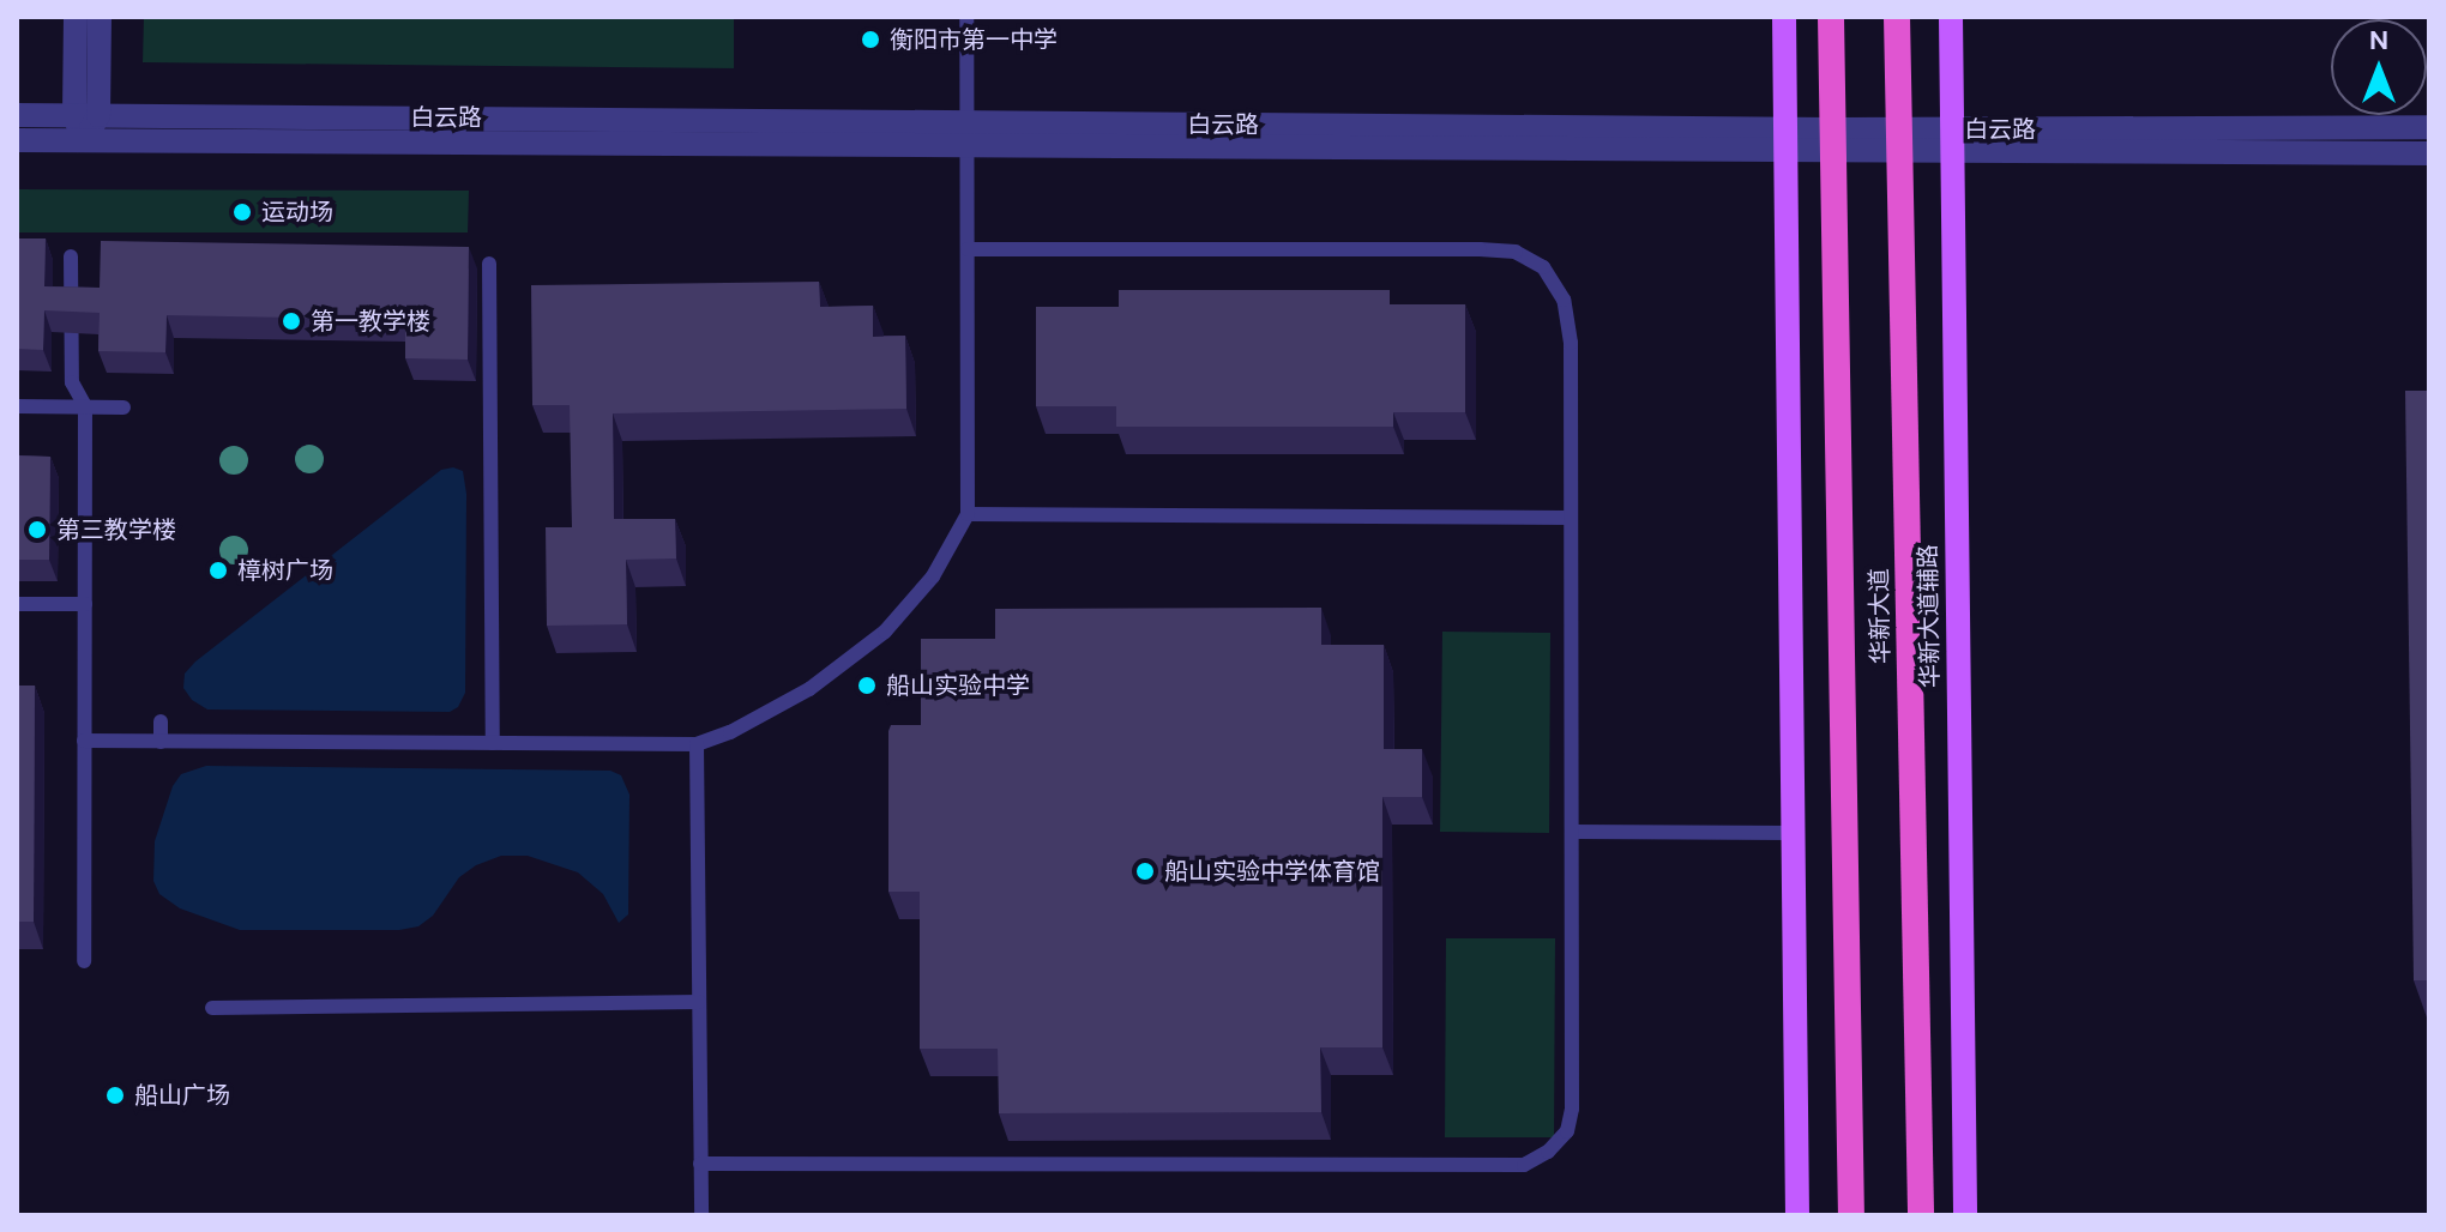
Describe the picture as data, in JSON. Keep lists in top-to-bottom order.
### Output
{
  "streets": {
    "highway": ["华新大道"],
    "main road": ["华新大道辅路"],
    "street": ["白云路"]
  },
  "crossings": [
    ["白云路", "华新大道"],
    ["白云路", "华新大道辅路"]
  ],
  "places": [
    "衡阳市第一中学",
    "运动场",
    "第一教学楼",
    "第三教学楼",
    "樟树广场",
    "船山实验中学",
    "船山实验中学体育馆",
    "船山广场"
  ],
  "north": "top"
}
